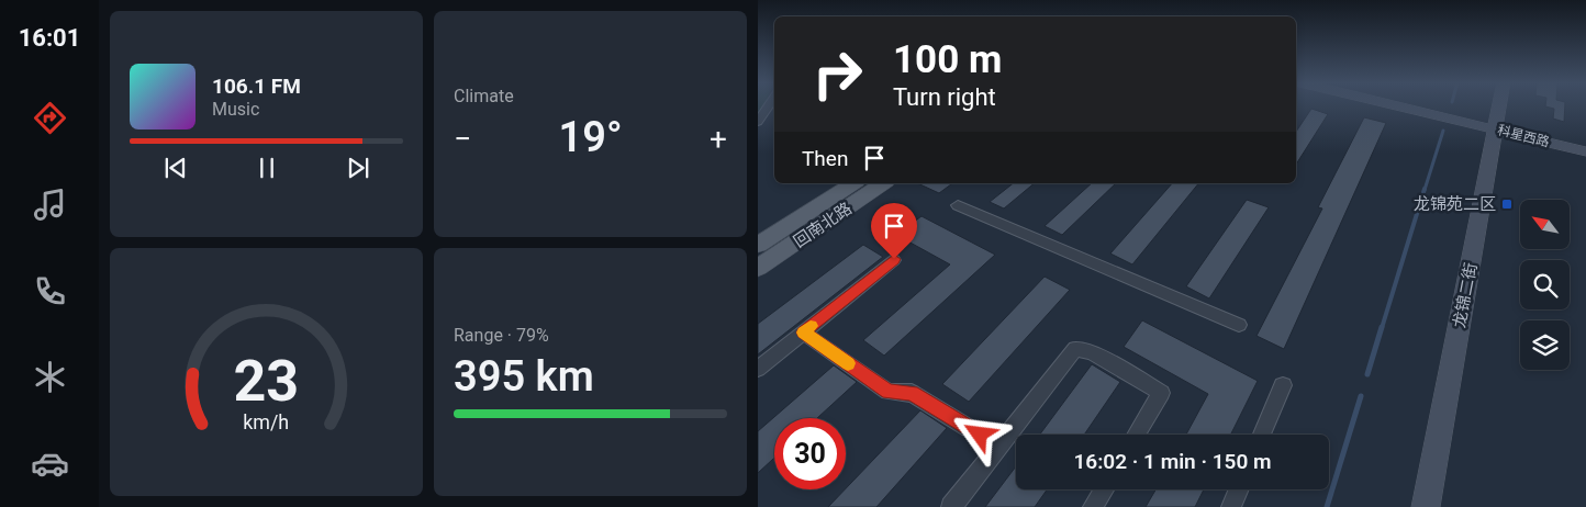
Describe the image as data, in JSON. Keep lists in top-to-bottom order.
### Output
{
  "streets": {
    "main road": ["回南北路"],
    "street": ["科星西路", "龙锦二街"]
  },
  "crossings": [
    ["科星西路", "龙锦二街"]
  ],
  "places": {
    "transit": ["龙锦苑二区"]
  },
  "north": "top left",
  "page": {
    "tabs": "16:01",
    "tile": [
      "Climate",
      ["Range · 79%", "395 km"]
    ],
    "turn": ["100 m", "Turn right"],
    "song": ["106.1 FM", "Music"],
    "heat": ["−", "19°", "+"],
    "then": "Then",
    "limit": "30",
    "trip": "16:02 · 1 min · 150 m",
    "gauge": ["23", "km/h"]
  }
}
